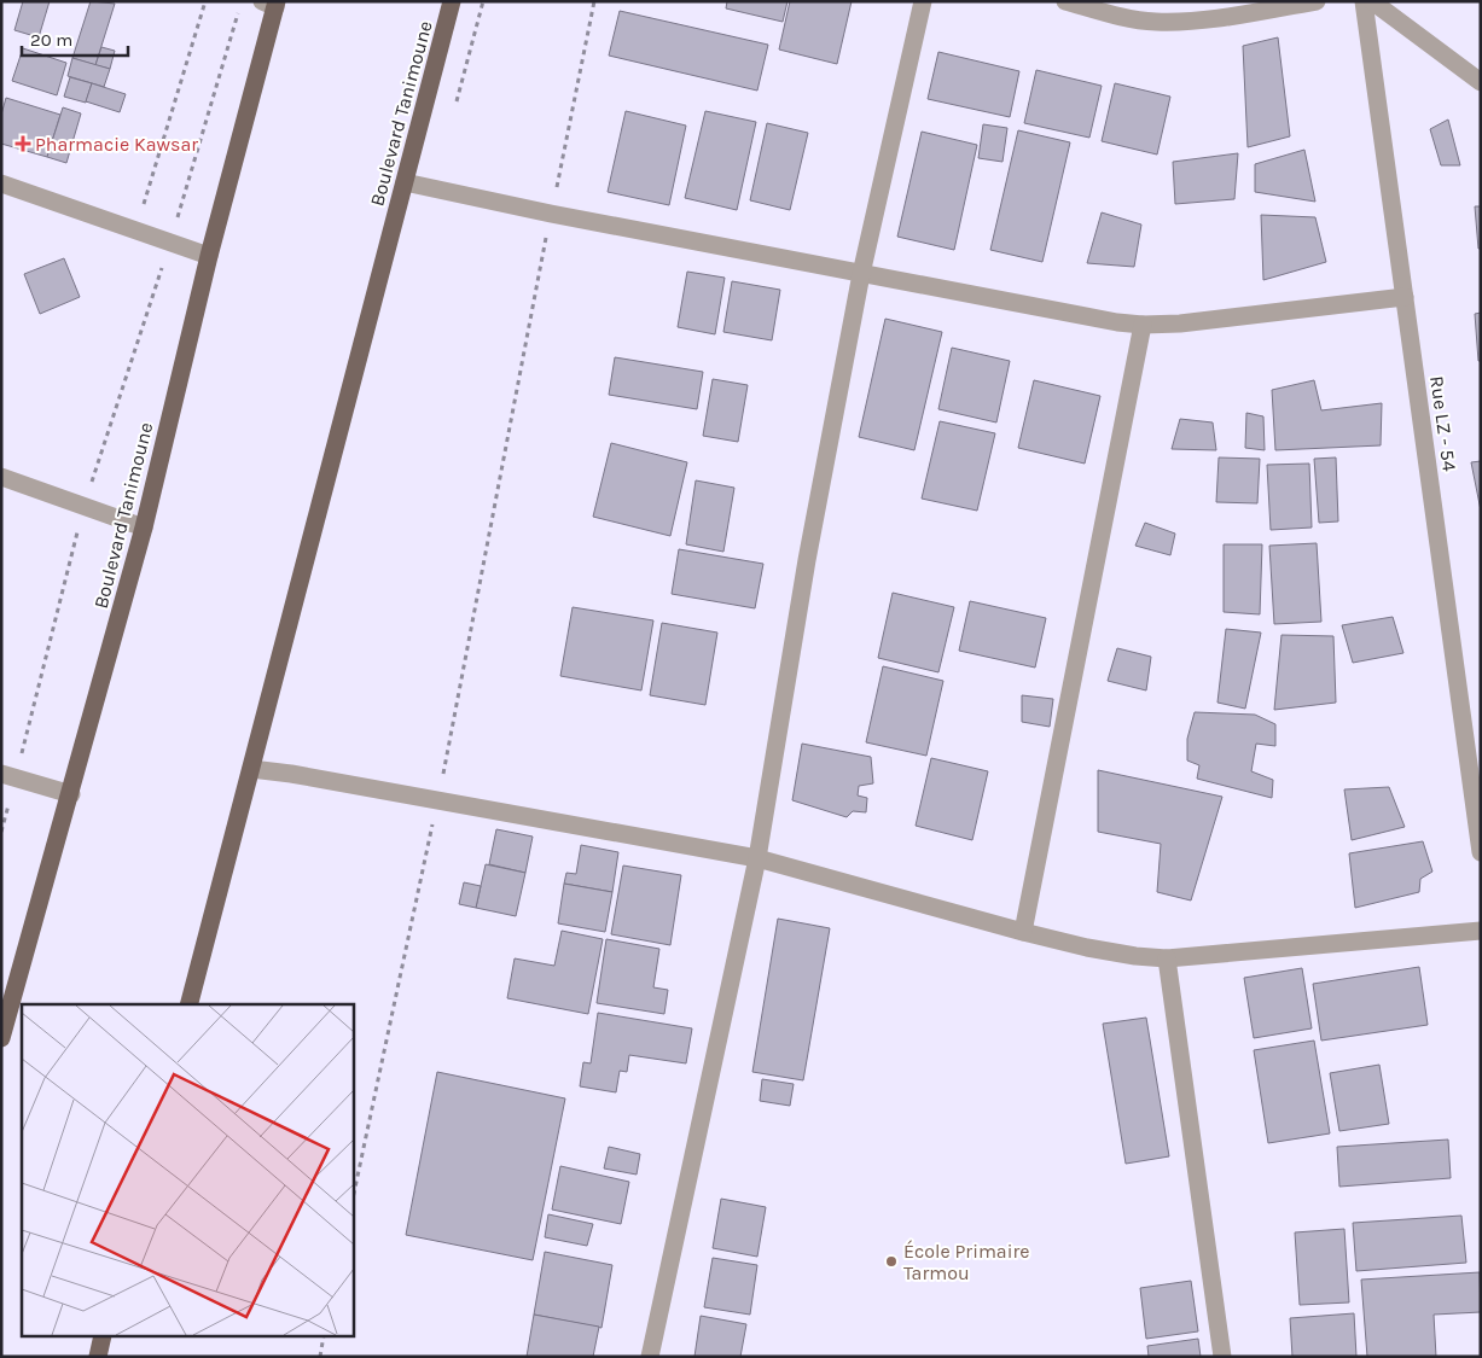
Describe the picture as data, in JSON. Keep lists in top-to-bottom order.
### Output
{
  "streets": {
    "main road": ["Boulevard Tanimoune"],
    "street": ["Rue LZ - 54"]
  },
  "places": {
    "health": ["Pharmacie Kawsar"],
    "other": ["École Primaire Tarmou"]
  },
  "scale_bar": "20 m"
}
